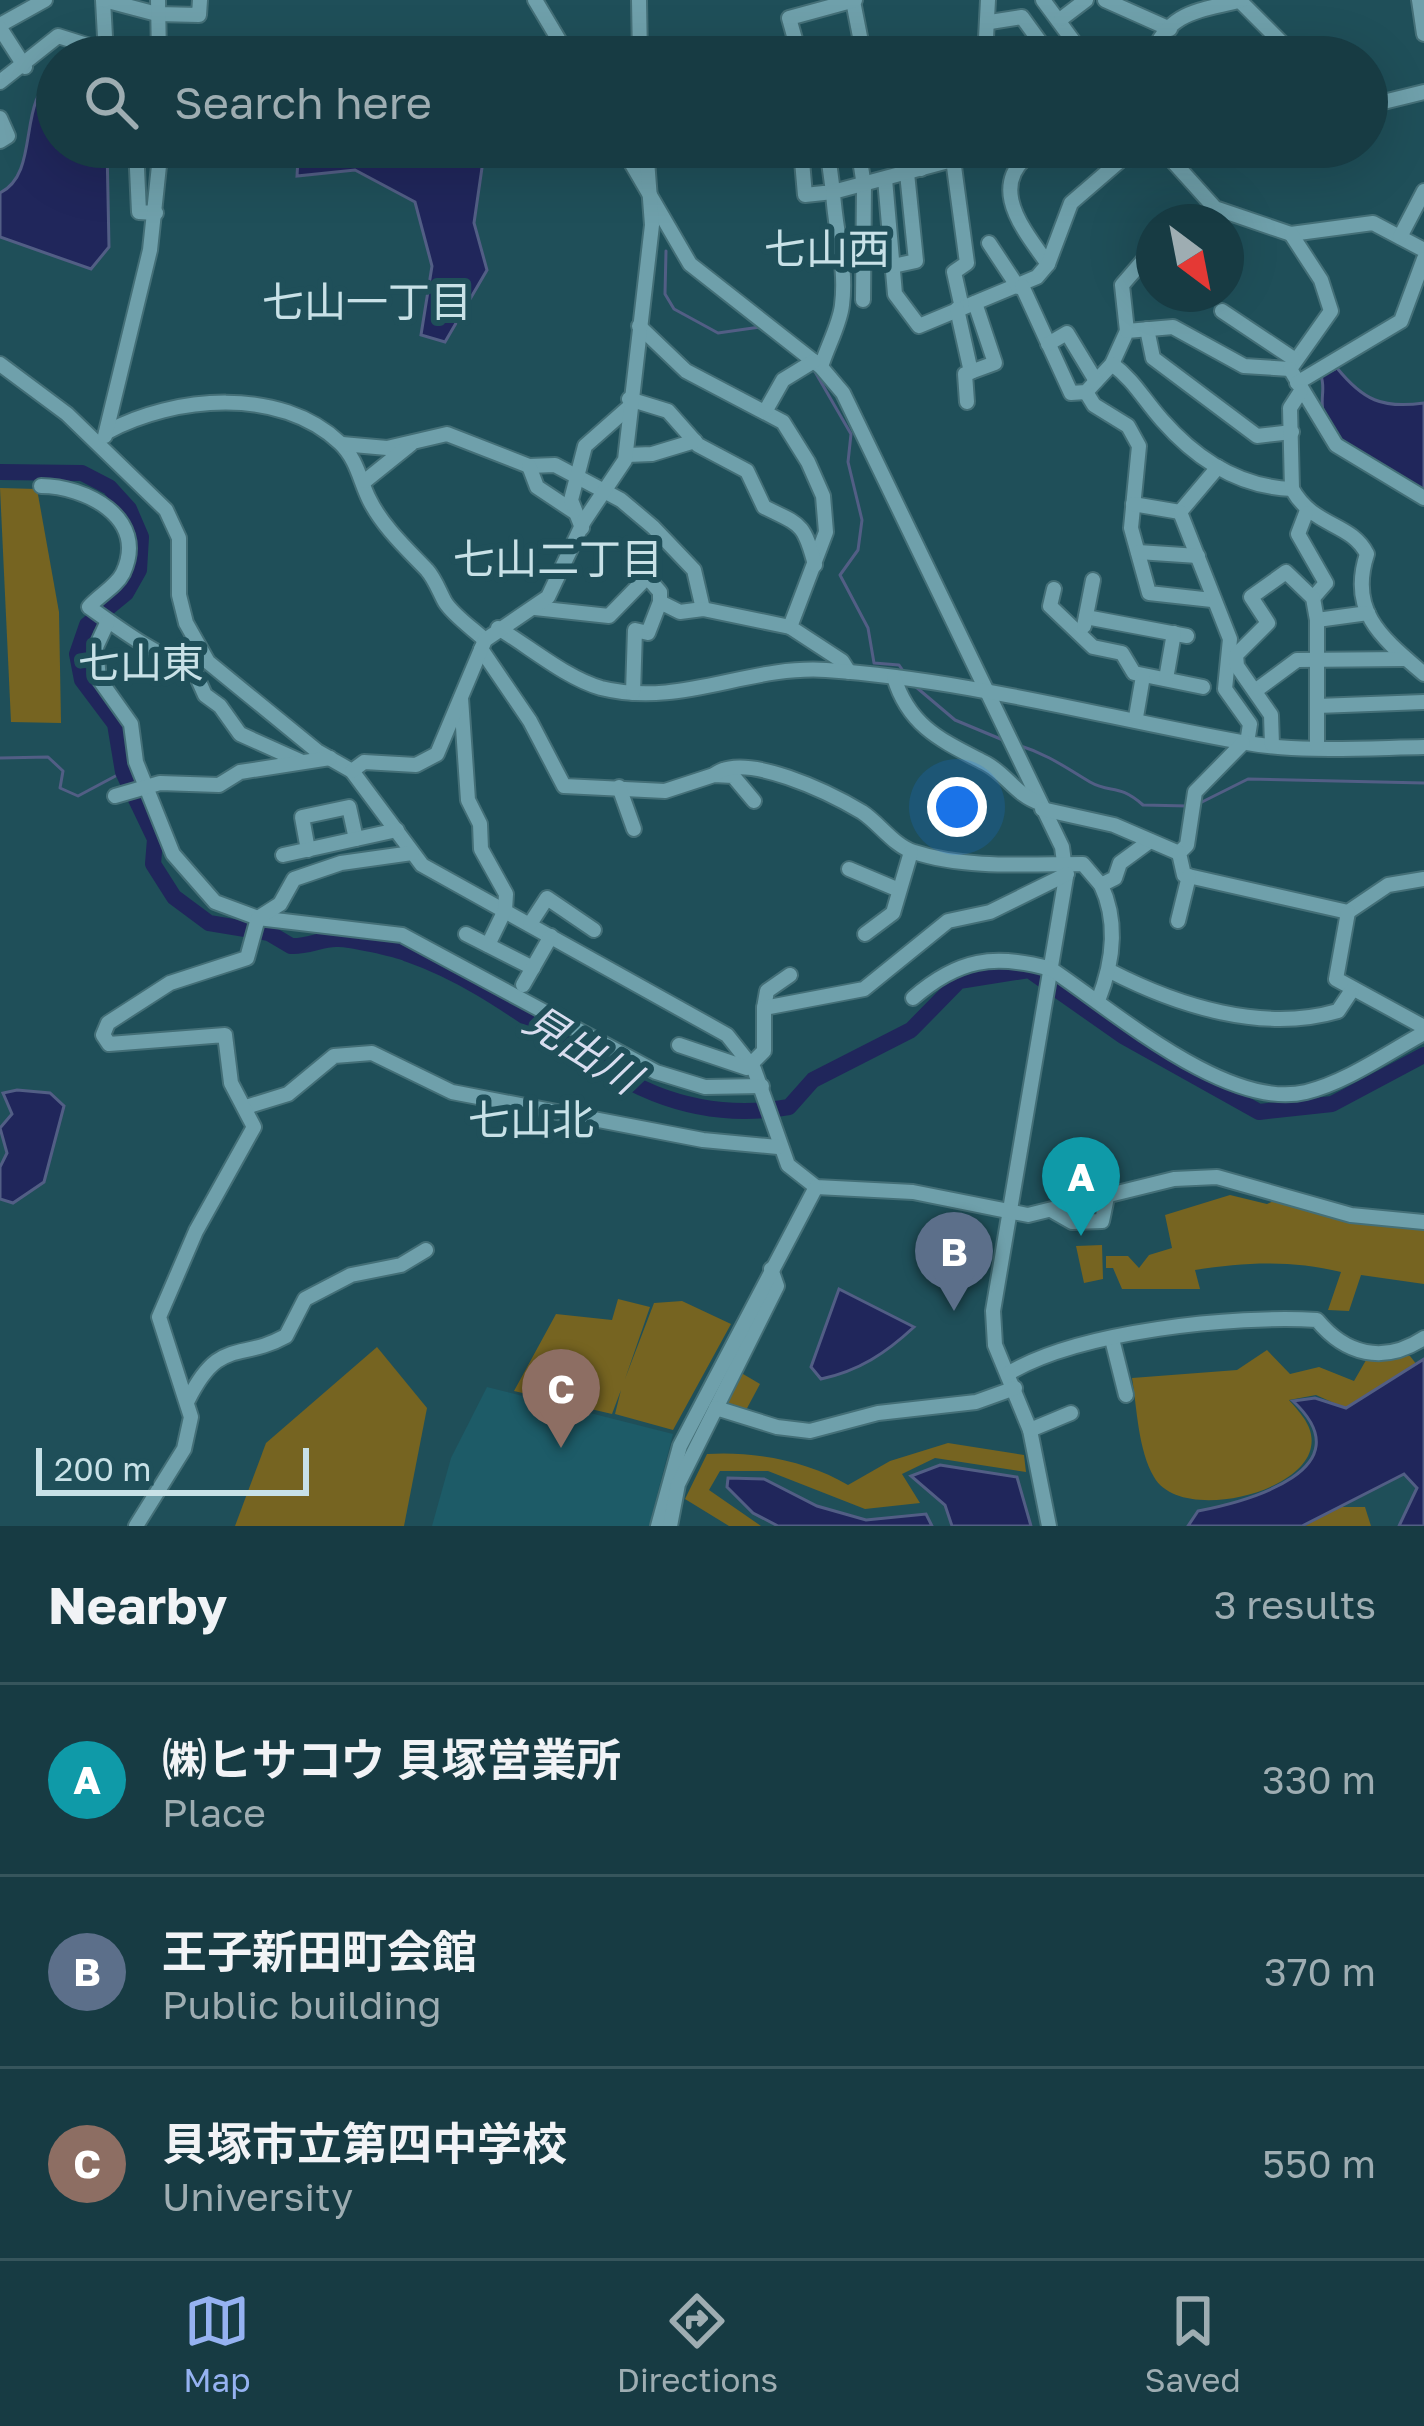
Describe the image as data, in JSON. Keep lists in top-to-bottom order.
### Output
{
  "districts": [
    "七山西",
    "七山一丁目",
    "七山二丁目",
    "七山東",
    "七山北"
  ],
  "water": ["見出川"],
  "scale_bar": "200 m",
  "north": "bottom right",
  "page": {
    "search": "Search here",
    "pins": ["A", "B", "C"],
    "scale": "200 m",
    "heading": ["Nearby", "3 results"],
    "list": [
      {
        "mark": "A",
        "name": "㈱ヒサコウ 貝塚営業所",
        "note": "Place",
        "value": "330 m"
      },
      {
        "mark": "B",
        "name": "王子新田町会館",
        "note": "Public building",
        "value": "370 m"
      },
      {
        "mark": "C",
        "name": "貝塚市立第四中学校",
        "note": "University",
        "value": "550 m"
      }
    ],
    "nav": ["Map", "Directions", "Saved"]
  }
}
